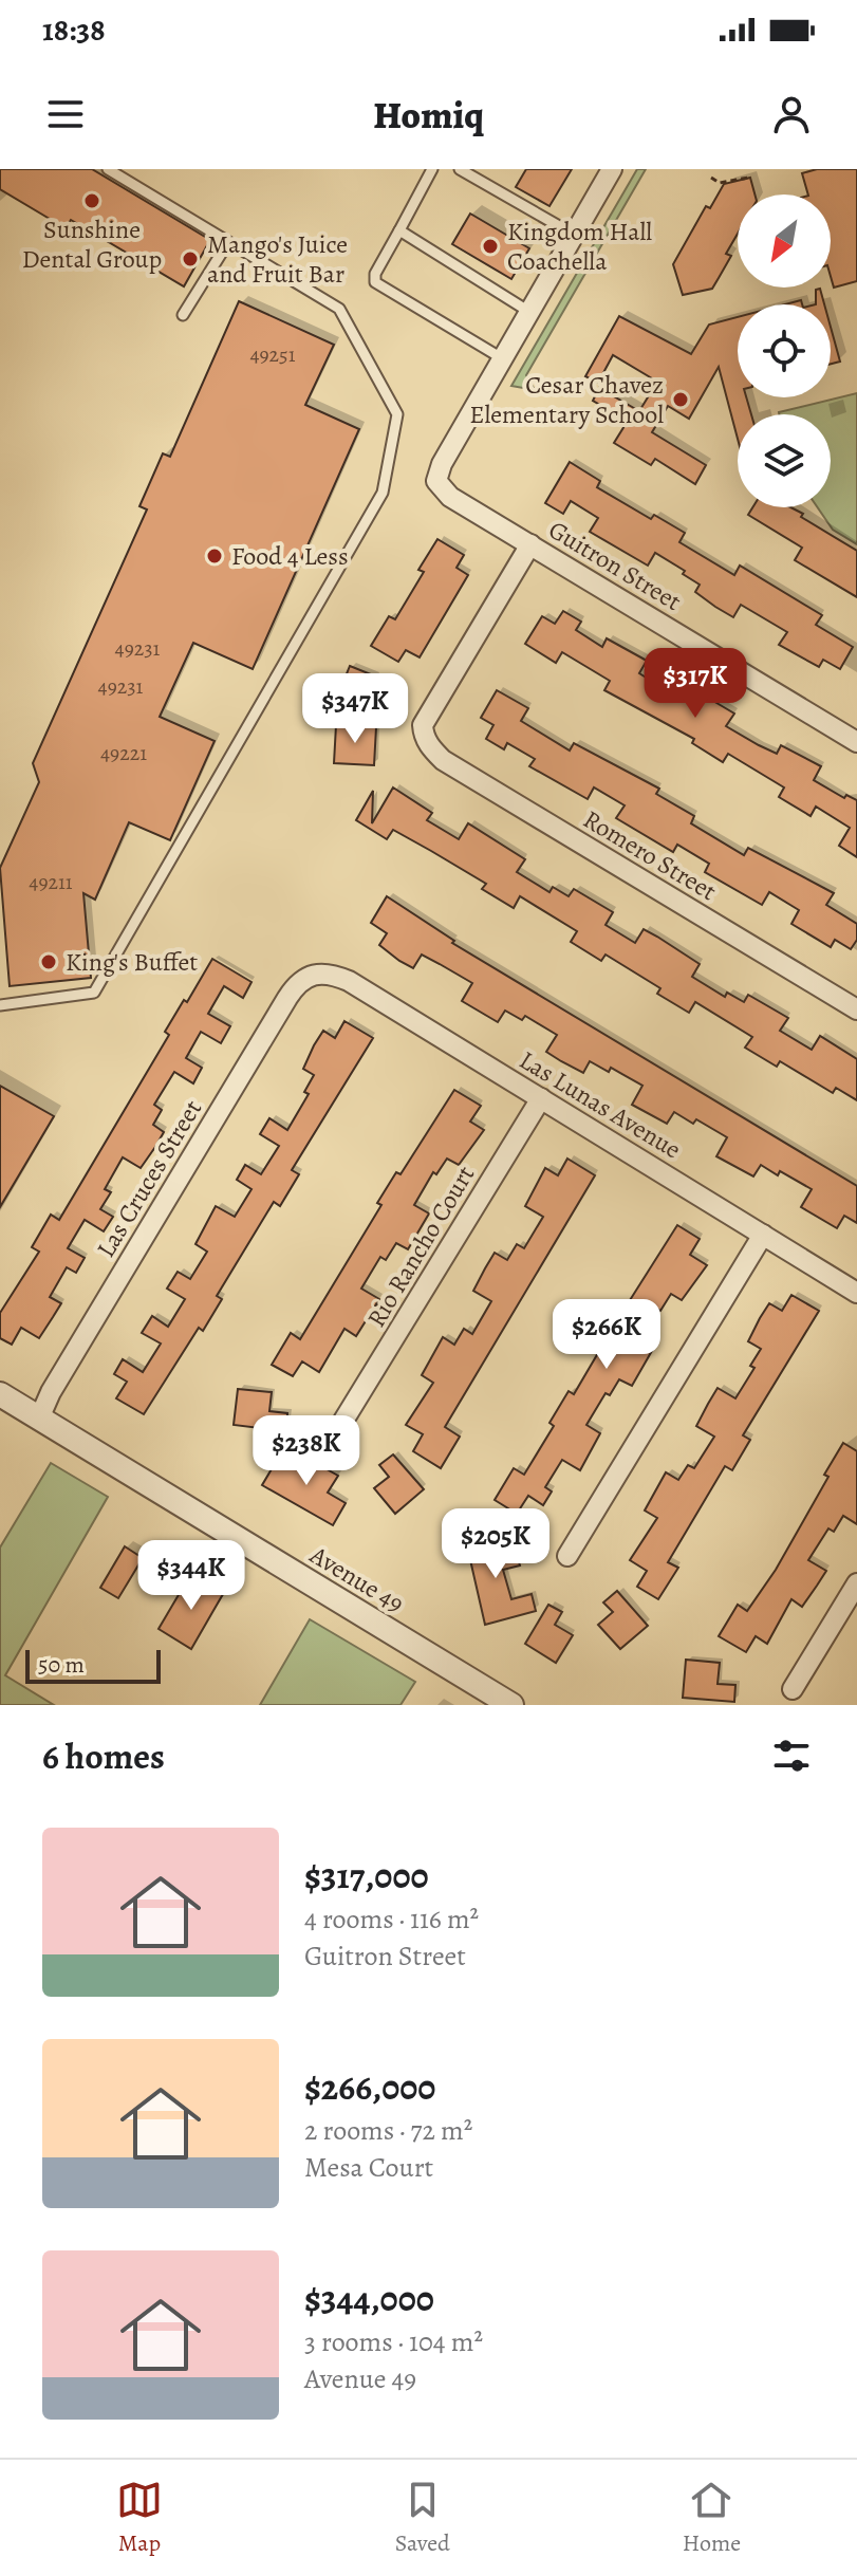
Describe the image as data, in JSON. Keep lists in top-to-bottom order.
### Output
{
  "streets": {
    "street": [
      "Guitron Street",
      "Romero Street",
      "Las Lunas Avenue",
      "Las Cruces Street",
      "Rio Rancho Court",
      "Avenue 49"
    ]
  },
  "crossings": [
    ["Guitron Street", "Romero Street"],
    ["Las Lunas Avenue", "Las Cruces Street"],
    ["Las Lunas Avenue", "Rio Rancho Court"],
    ["Las Cruces Street", "Avenue 49"]
  ],
  "places": [
    "Sunshine Dental Group",
    "Kingdom Hall Coachella",
    "Mango's Juice and Fruit Bar",
    "Cesar Chavez Elementary School",
    "Food 4 Less",
    "King's Buffet"
  ],
  "house_numbers": [
    "49251",
    "49231",
    "49231",
    "49221",
    "49211"
  ],
  "scale_bar": "50 m",
  "north": "bottom left",
  "page": {
    "status": "18:38",
    "header": "Homiq",
    "price": [
      "$317K",
      "$347K",
      "$266K",
      "$238K",
      "$205K",
      "$344K"
    ],
    "scale": "50 m",
    "heading": "6 homes",
    "list": [
      {
        "name": "$317,000",
        "note": "4 rooms · 116 m² · Guitron Street"
      },
      {
        "name": "$266,000",
        "note": "2 rooms · 72 m² · Mesa Court"
      },
      {
        "name": "$344,000",
        "note": "3 rooms · 104 m² · Avenue 49"
      }
    ],
    "tabs": ["Map", "Saved", "Home"]
  }
}
